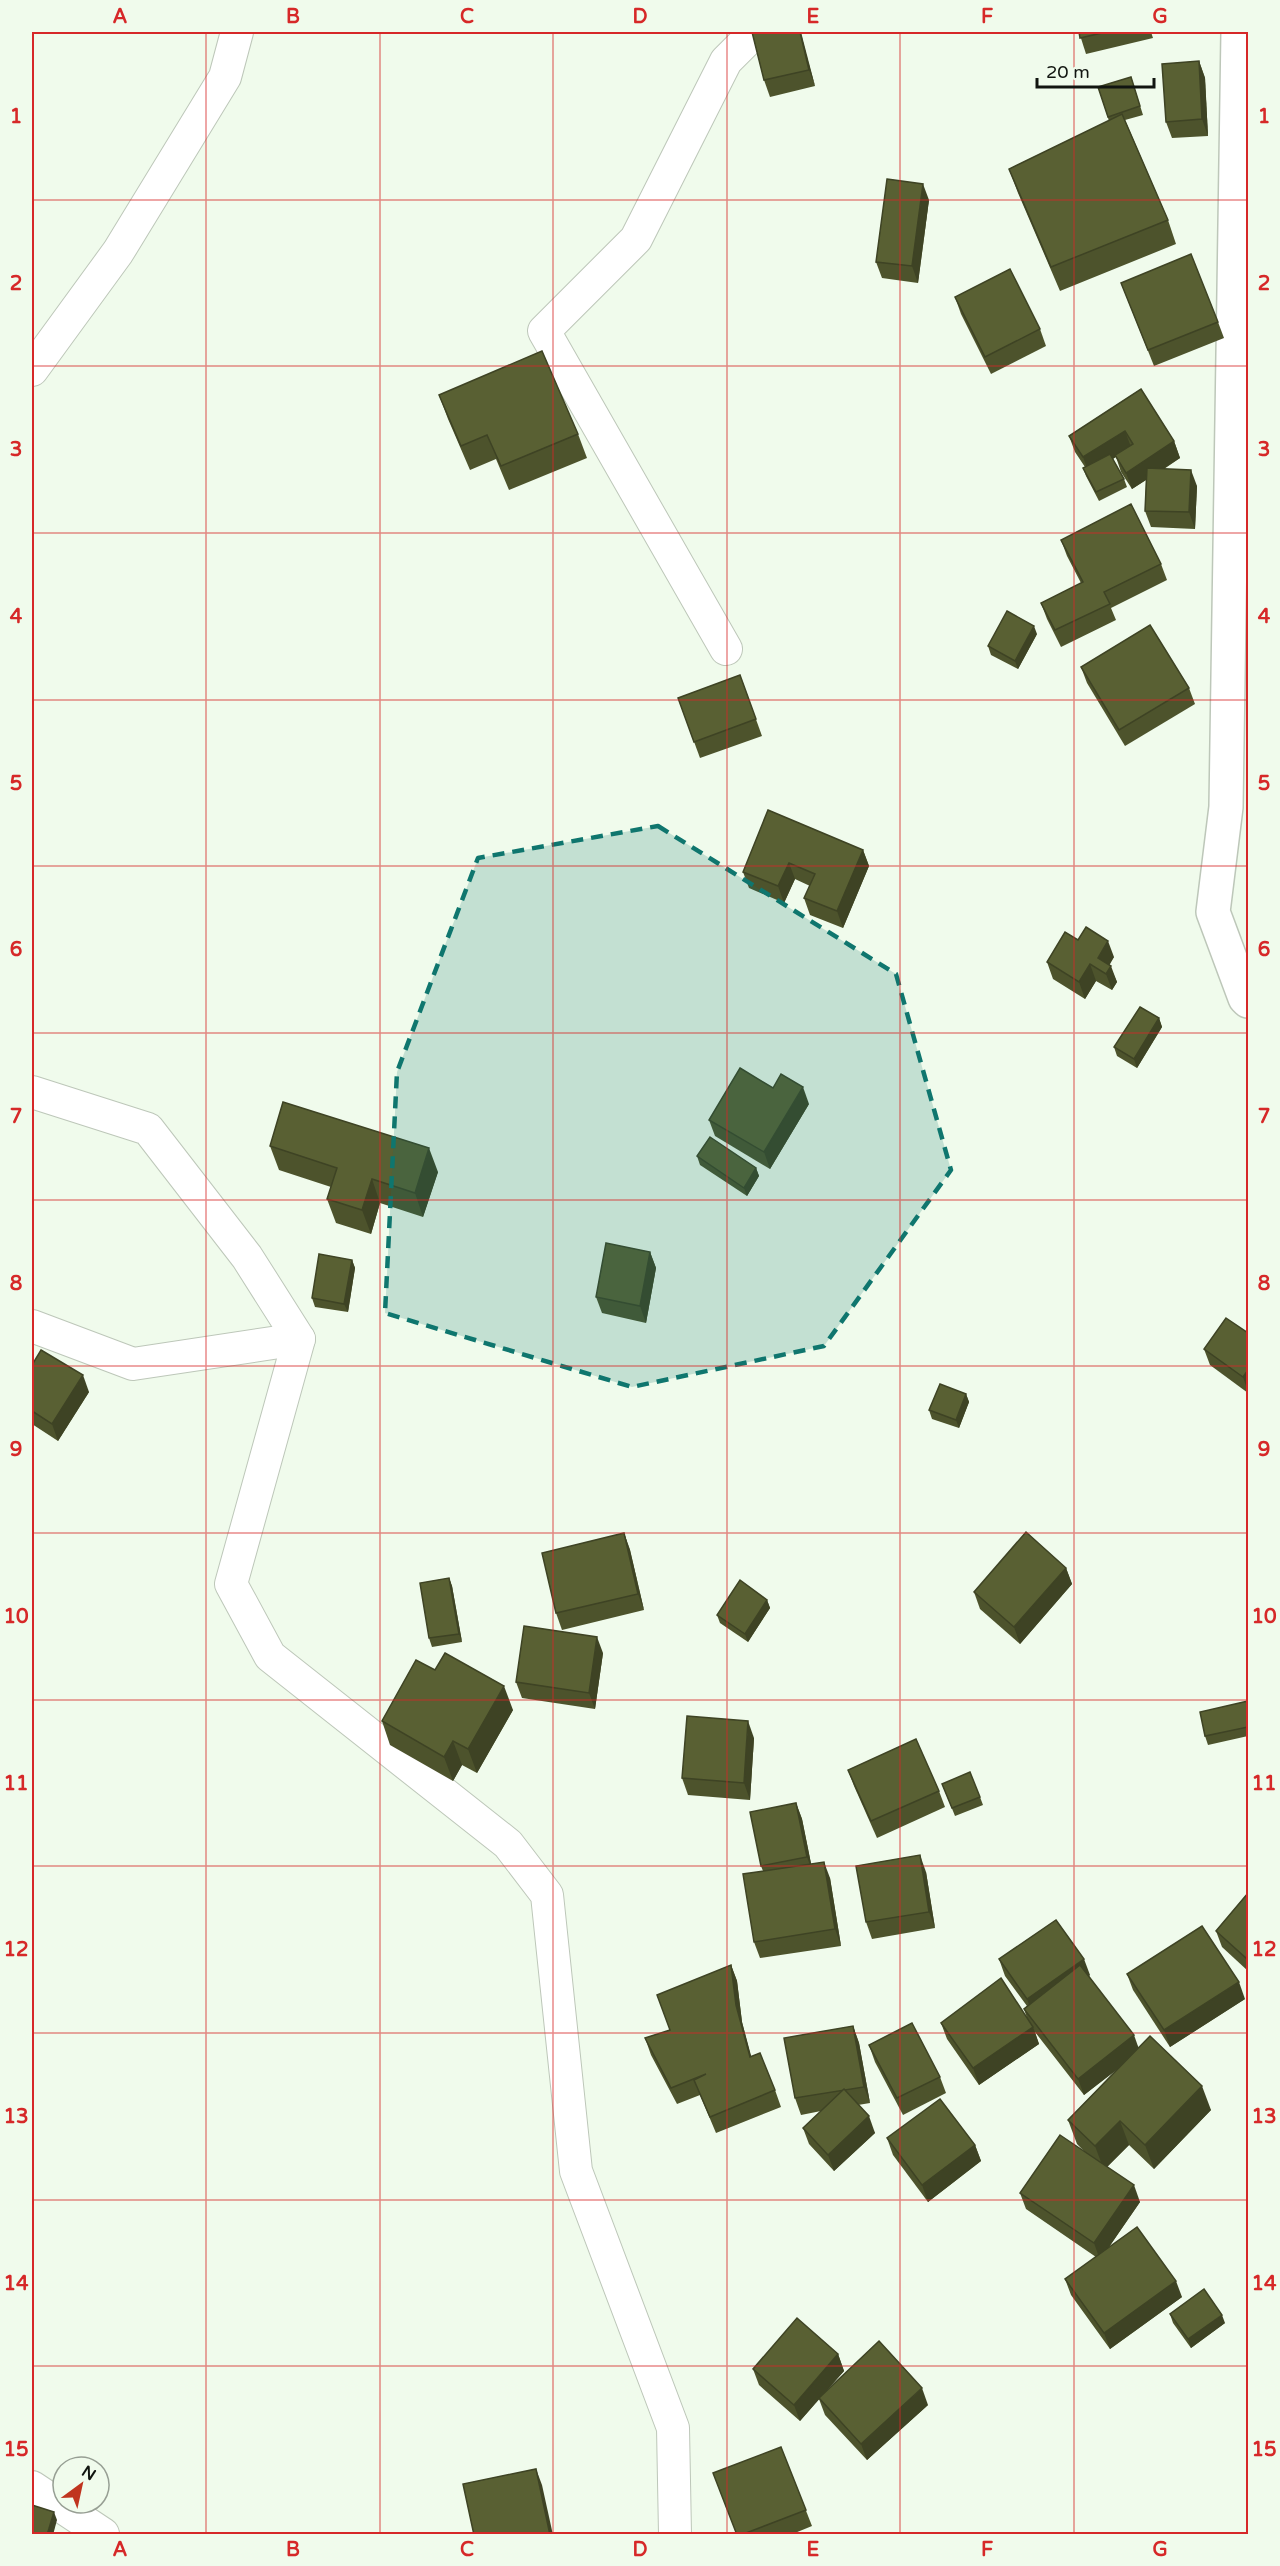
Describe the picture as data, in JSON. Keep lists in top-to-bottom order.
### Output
{
  "scale_bar": "20 m",
  "north": "top right",
  "grid": {
    "columns": [
      "A",
      "B",
      "C",
      "D",
      "E",
      "F",
      "G"
    ],
    "rows": [
      "1",
      "2",
      "3",
      "4",
      "5",
      "6",
      "7",
      "8",
      "9",
      "10",
      "11",
      "12",
      "13",
      "14",
      "15"
    ]
  }
}
